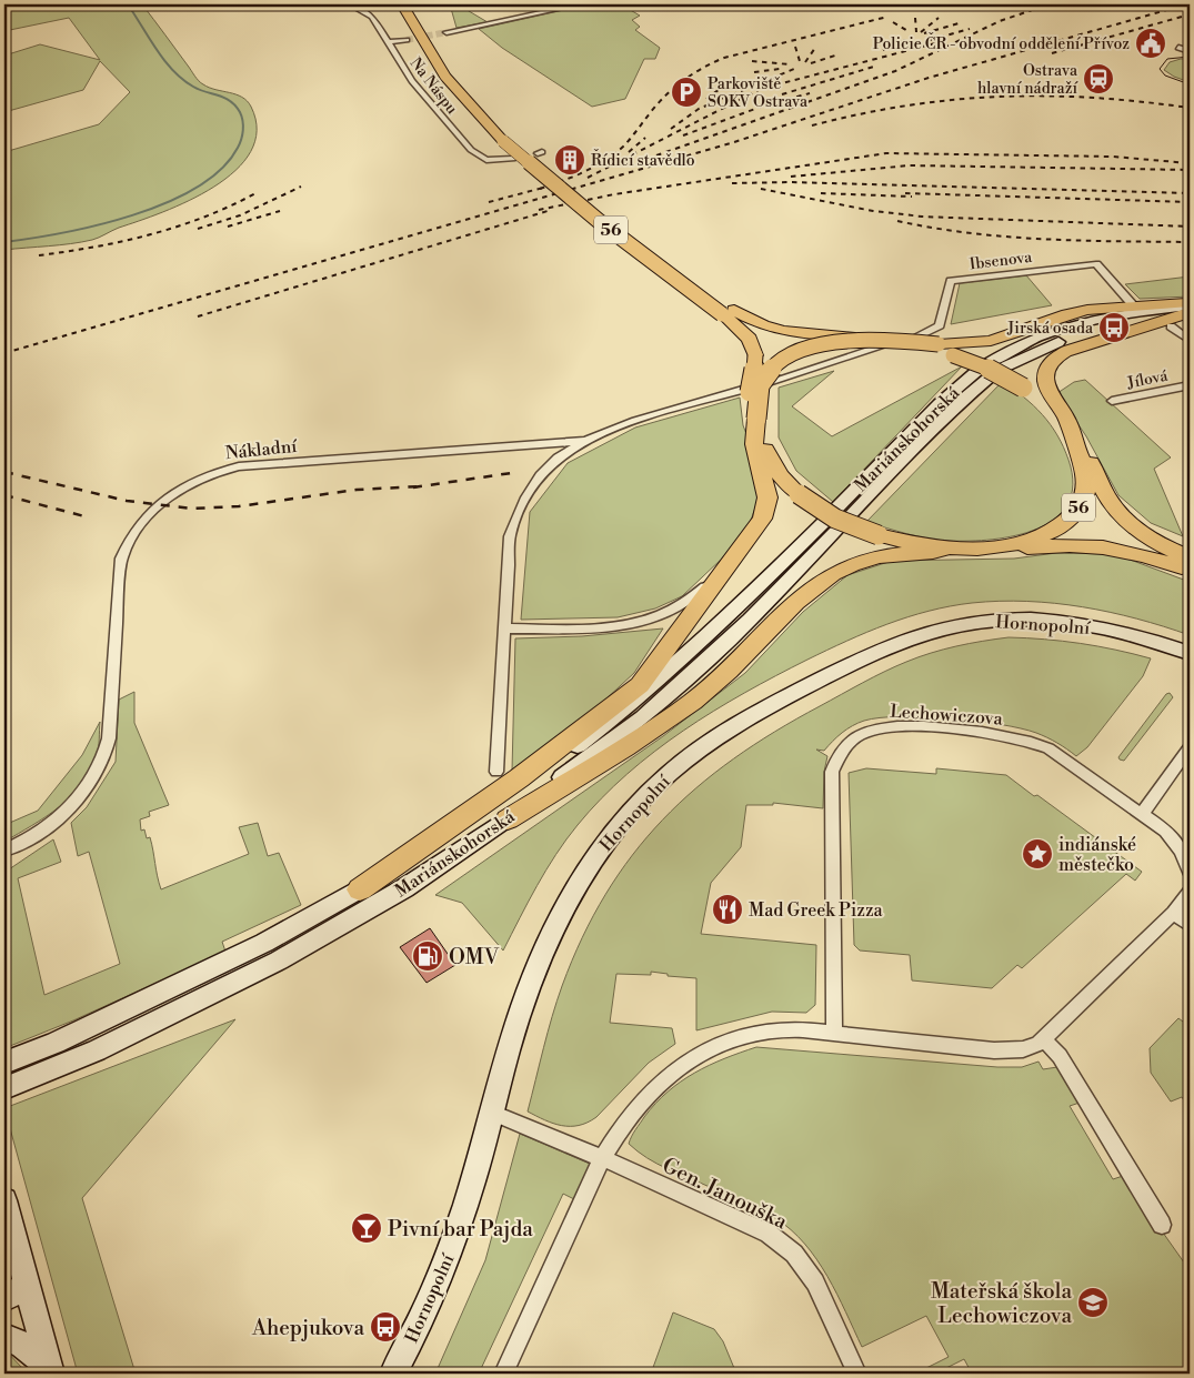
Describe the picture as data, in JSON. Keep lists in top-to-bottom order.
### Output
{
  "streets": {
    "highway": ["56"],
    "main road": ["Mariánskohorská", "Hornopolní"],
    "street": [
      "Na Náspu",
      "Ibsenova",
      "Jílová",
      "Nákladní",
      "Lechowiczova",
      "Gen. Janouška"
    ]
  },
  "crossings": [
    ["Hornopolní", "Gen. Janouška"]
  ],
  "places": {
    "public building": ["Policie ČR - obvodní oddělení Přívoz"],
    "station": ["Ostrava hlavní nádraží"],
    "parking": ["Parkoviště SOKV Ostrava"],
    "building": ["Řídicí stavědlo"],
    "bus stop": ["Jirská osada", "Ahepjukova"],
    "place": ["indiánské městečko"],
    "restaurant": ["Mad Greek Pizza"],
    "fuel station": ["OMV"],
    "bar": ["Pivní bar Pajda"],
    "school or university": ["Mateřská škola Lechowiczova"]
  }
}
